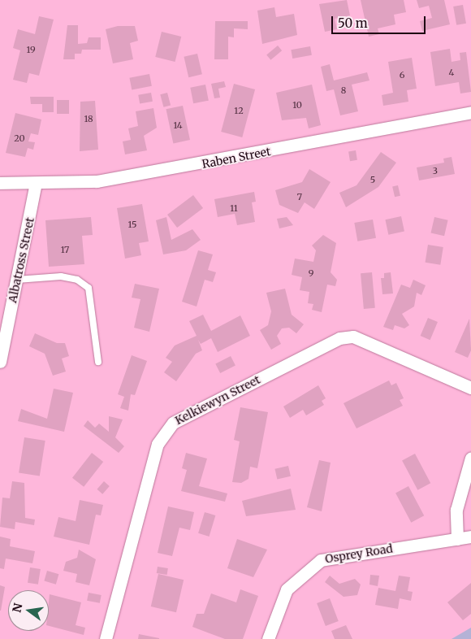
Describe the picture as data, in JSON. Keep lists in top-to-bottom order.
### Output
{
  "streets": {
    "street": [
      "Raben Street",
      "Albatross Street",
      "Kelkiewyn Street",
      "Osprey Road"
    ]
  },
  "crossings": [
    ["Raben Street", "Albatross Street"]
  ],
  "house_numbers": [
    "19",
    "4",
    "6",
    "8",
    "10",
    "12",
    "18",
    "14",
    "20",
    "3",
    "5",
    "7",
    "11",
    "15",
    "17",
    "9"
  ],
  "scale_bar": "50 m",
  "north": "left"
}
